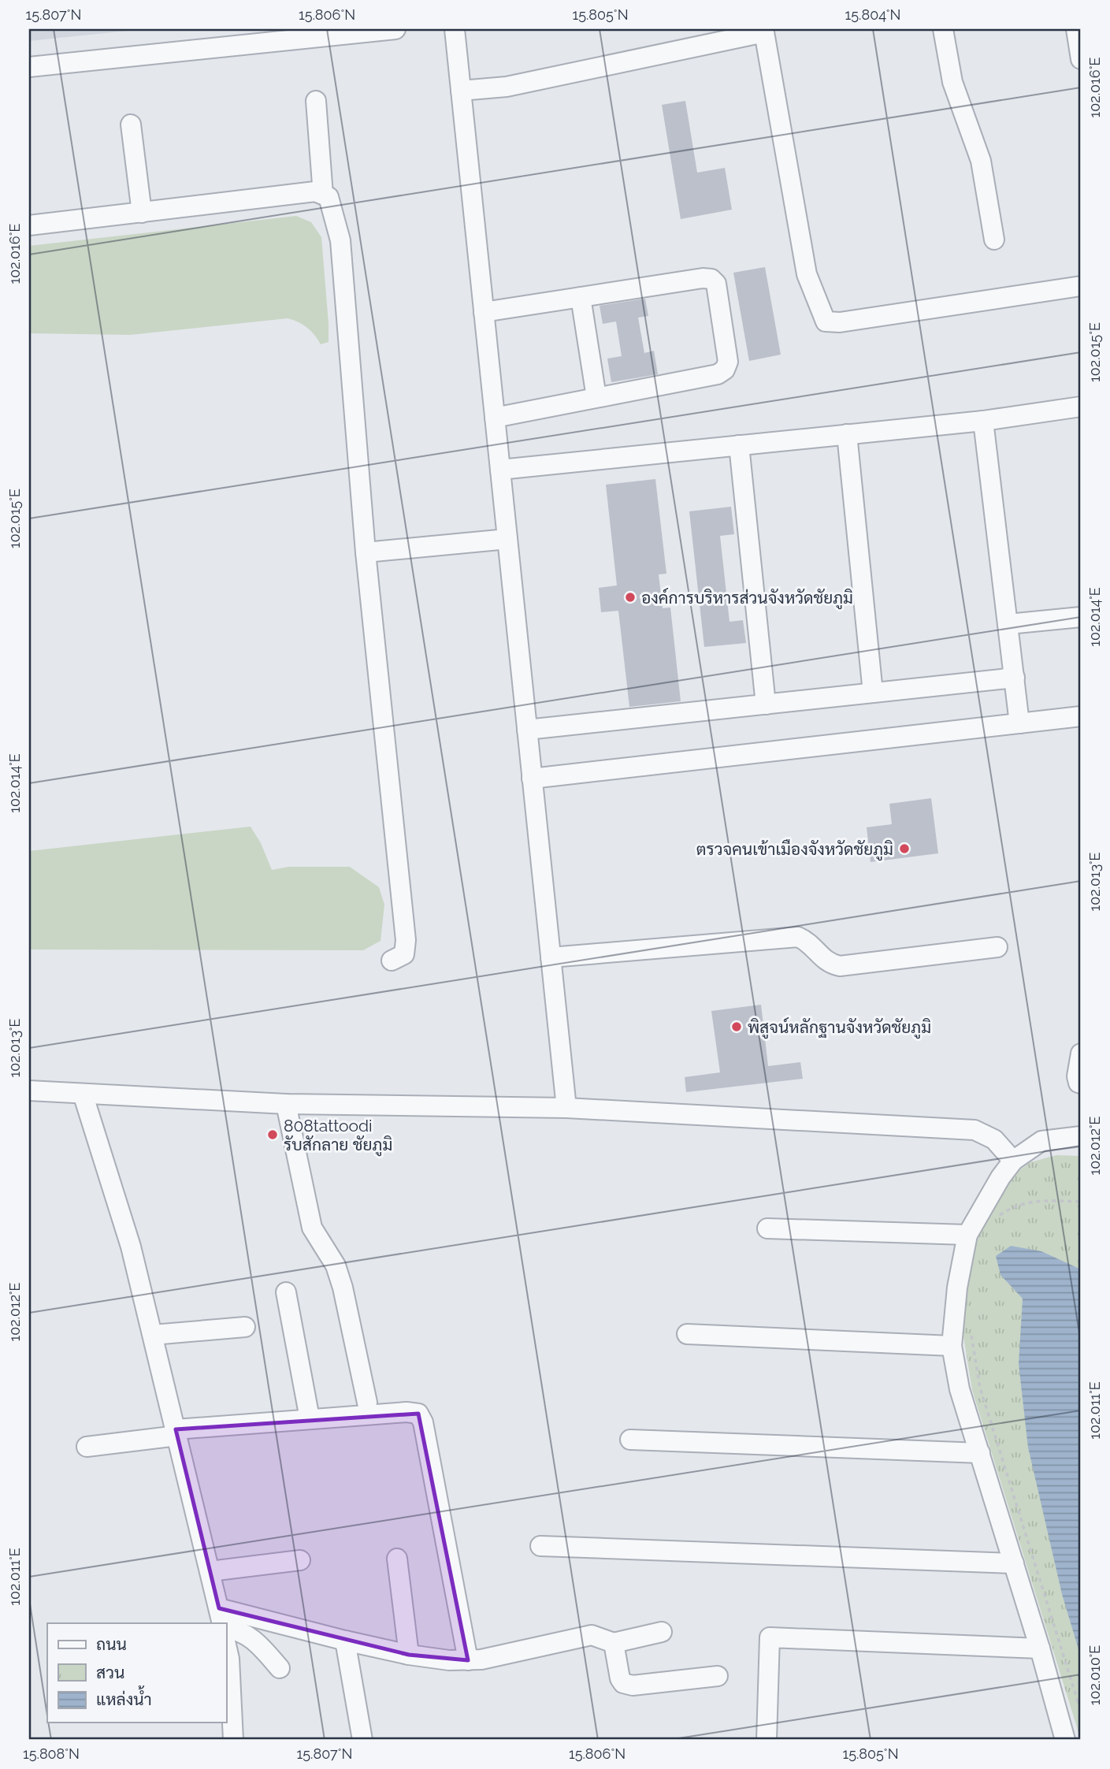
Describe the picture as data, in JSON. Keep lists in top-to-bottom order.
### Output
{
  "places": [
    "องค์การบริหารส่วนจังหวัดชัยภูมิ",
    "ตรวจคนเข้าเมืองจังหวัดชัยภูมิ",
    "พิสูจน์หลักฐานจังหวัดชัยภูมิ",
    "808tattoodi รับสักลาย ชัยภูมิ"
  ],
  "legend": ["ถนน", "สวน", "แหล่งน้ำ"],
  "coordinates": [
    "15.807°N",
    "15.806°N",
    "15.805°N",
    "15.804°N",
    "102.016°E",
    "102.015°E",
    "102.014°E",
    "102.013°E",
    "102.012°E",
    "102.011°E",
    "102.010°E",
    "15.808°N"
  ]
}
